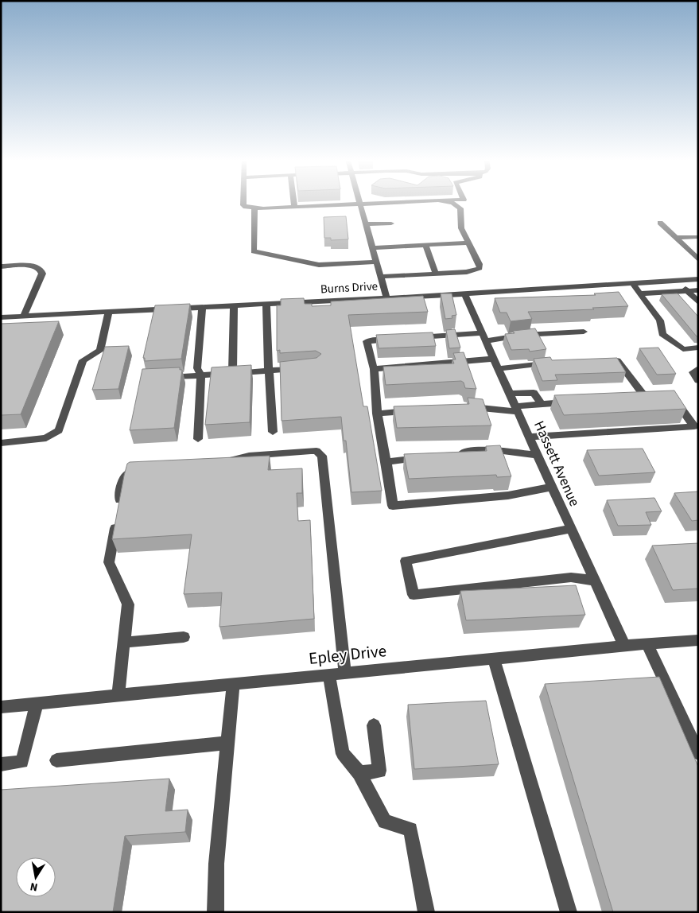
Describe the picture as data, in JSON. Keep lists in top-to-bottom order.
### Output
{
  "streets": {
    "street": ["Burns Drive", "Hassett Avenue", "Epley Drive"]
  },
  "crossings": [
    ["Burns Drive", "Hassett Avenue"],
    ["Hassett Avenue", "Epley Drive"]
  ],
  "north": "bottom"
}
